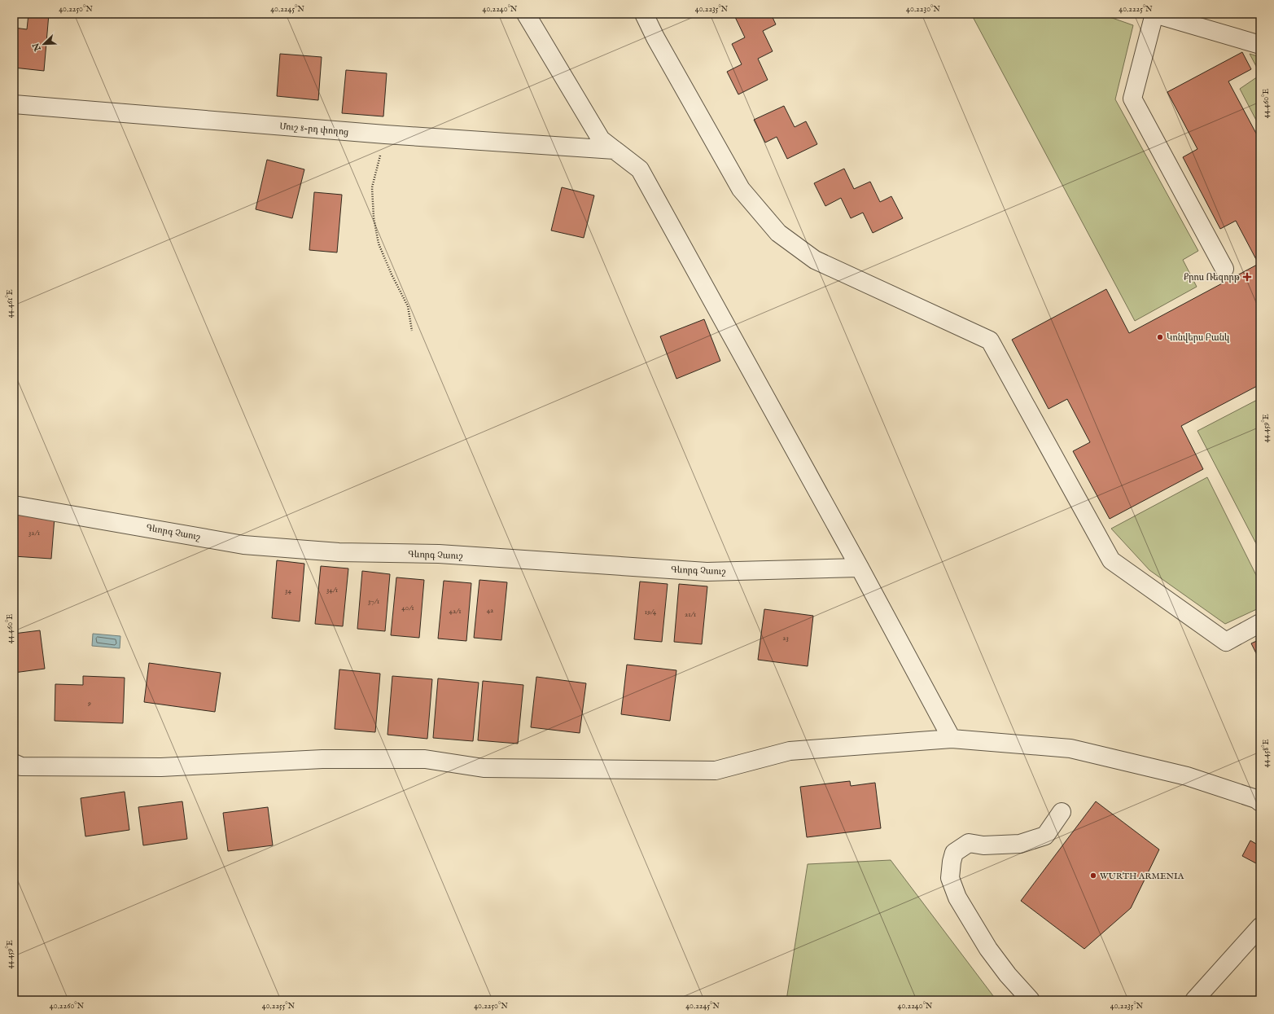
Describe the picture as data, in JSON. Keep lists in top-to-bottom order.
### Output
{
  "streets": {
    "street": ["Մուշ 8-րդ փողոց", "Գևորգ Չաուշ"]
  },
  "places": {
    "health": ["Քրոս Ռեզորթ"],
    "other": ["Կոնվերս Բանկ", "WURTH ARMENIA"]
  },
  "house_numbers": [
    "32/1",
    "34/1",
    "34",
    "37/1",
    "40/1",
    "42",
    "42/1",
    "19/4",
    "21/1",
    "23",
    "9"
  ],
  "north": "bottom left",
  "coordinates": [
    "40.2250°N",
    "40.2245°N",
    "40.2240°N",
    "40.2235°N",
    "40.2230°N",
    "40.2225°N",
    "44.460°E",
    "44.461°E",
    "44.459°E",
    "44.458°E",
    "40.2260°N",
    "40.2255°N"
  ]
}
